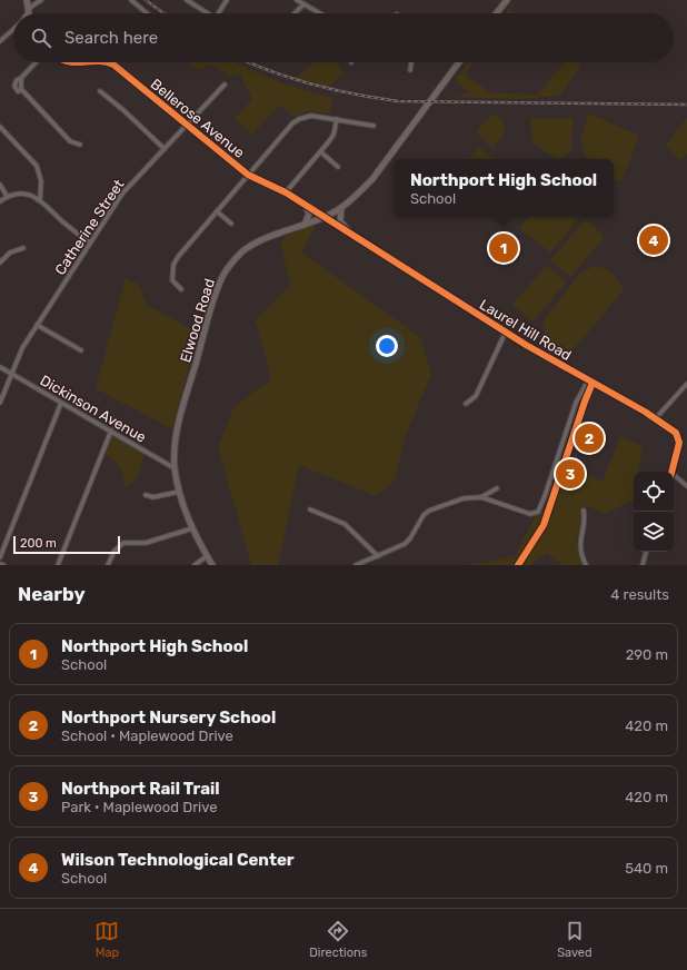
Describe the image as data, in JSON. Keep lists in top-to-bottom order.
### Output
{
  "streets": {
    "main road": ["Bellerose Avenue", "Elwood Road"],
    "street": ["Catherine Street", "Laurel Hill Road", "Dickinson Avenue"]
  },
  "crossings": [
    ["Bellerose Avenue", "Catherine Street"],
    ["Bellerose Avenue", "Elwood Road"],
    ["Bellerose Avenue", "Laurel Hill Road"],
    ["Catherine Street", "Dickinson Avenue"],
    ["Elwood Road", "Laurel Hill Road"],
    ["Elwood Road", "Dickinson Avenue"]
  ],
  "scale_bar": "200 m",
  "page": {
    "search": "Search here",
    "popup": ["Northport High School", "School"],
    "pins": [
      "4",
      "1",
      "2",
      "3"
    ],
    "scale": "200 m",
    "heading": ["Nearby", "4 results"],
    "list": [
      {
        "mark": "1",
        "name": "Northport High School",
        "note": "School",
        "value": "290 m"
      },
      {
        "mark": "2",
        "name": "Northport Nursery School",
        "note": "School · Maplewood Drive",
        "value": "420 m"
      },
      {
        "mark": "3",
        "name": "Northport Rail Trail",
        "note": "Park · Maplewood Drive",
        "value": "420 m"
      },
      {
        "mark": "4",
        "name": "Wilson Technological Center",
        "note": "School",
        "value": "540 m"
      }
    ],
    "nav": ["Map", "Directions", "Saved"]
  }
}
